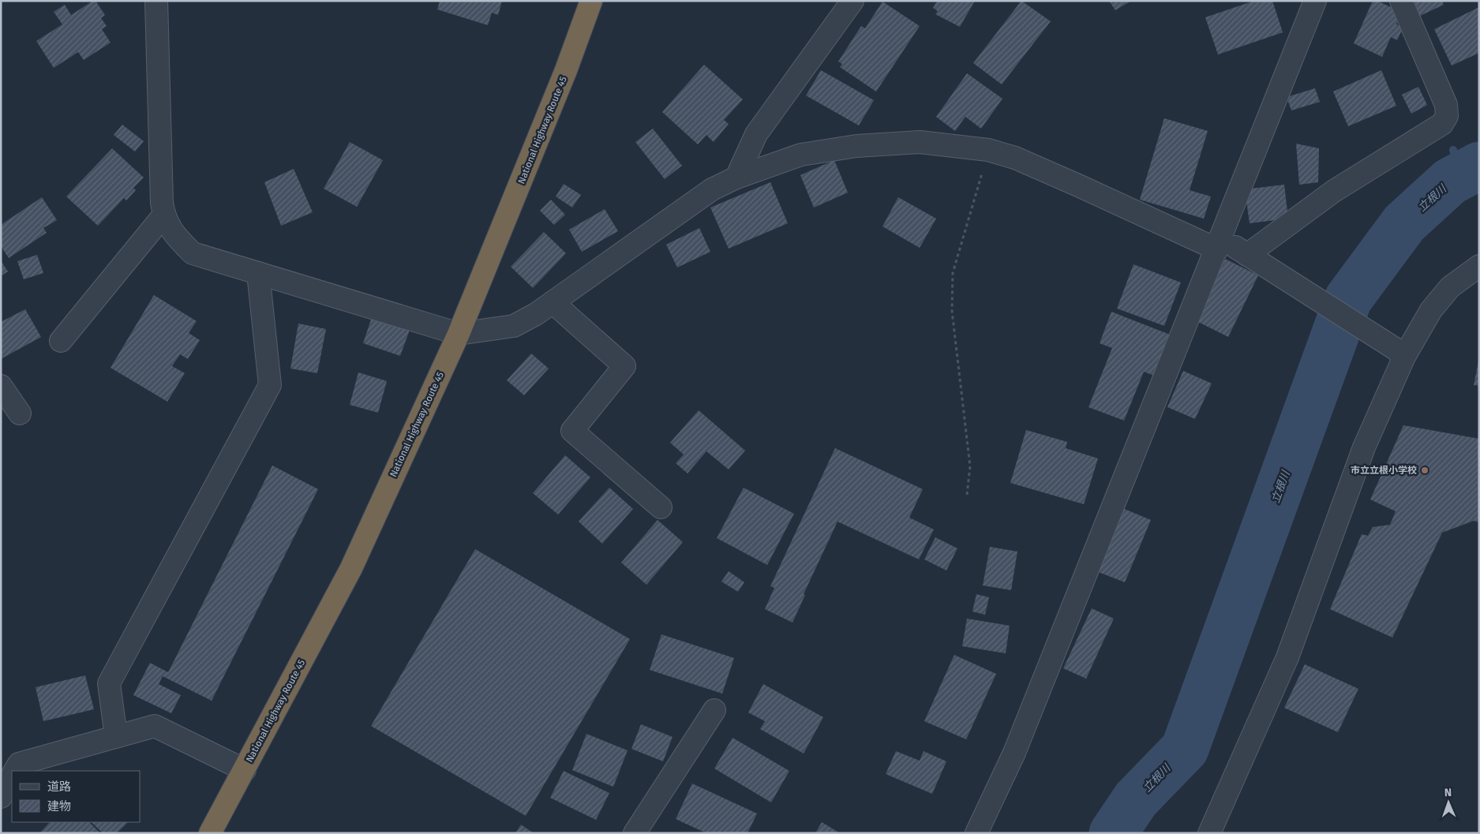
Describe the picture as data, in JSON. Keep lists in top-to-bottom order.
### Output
{
  "streets": {
    "highway": ["National Highway Route 45"]
  },
  "water": ["立根川"],
  "places": ["市立立根小学校"],
  "legend": ["道路", "建物"],
  "north": "top"
}
